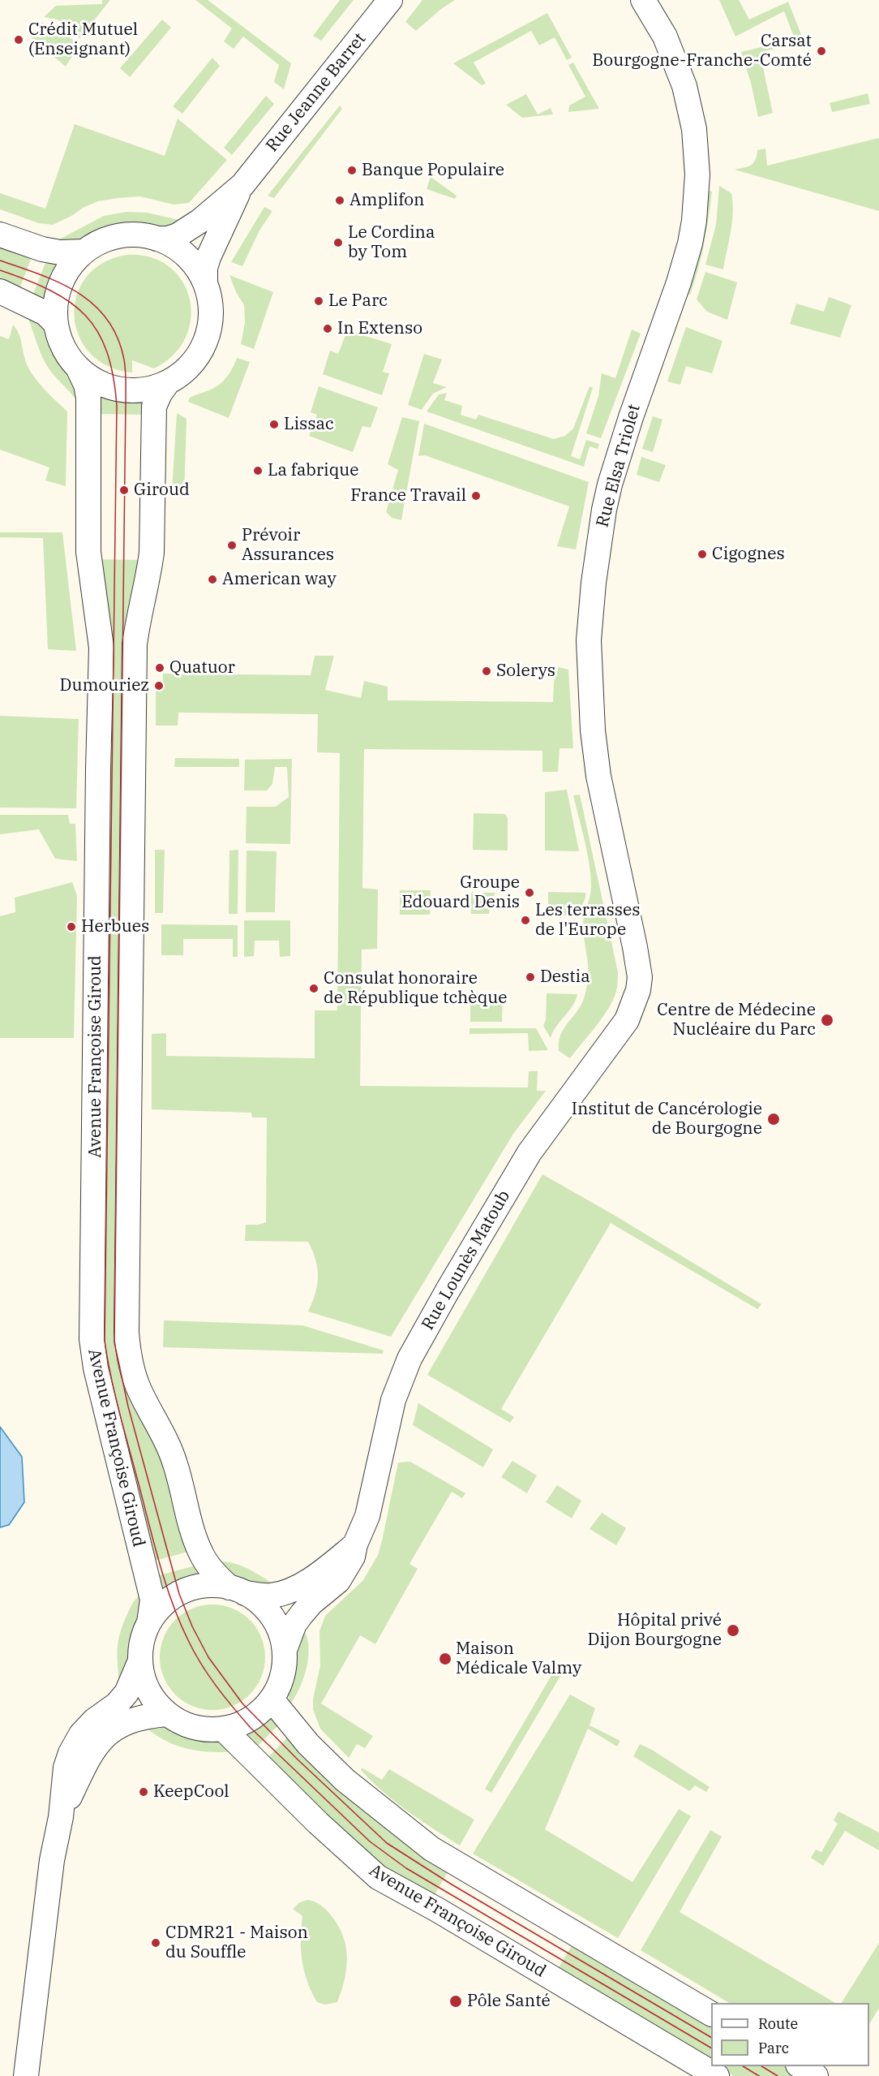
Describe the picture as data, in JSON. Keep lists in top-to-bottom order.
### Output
{
  "streets": {
    "street": [
      "Rue Jeanne Barret",
      "Rue Elsa Triolet",
      "Avenue Françoise Giroud",
      "Rue Lounès Matoub"
    ]
  },
  "crossings": [
    ["Rue Jeanne Barret", "Avenue Françoise Giroud"],
    ["Rue Elsa Triolet", "Rue Lounès Matoub"],
    ["Avenue Françoise Giroud", "Rue Lounès Matoub"]
  ],
  "places": [
    "Crédit Mutuel (Enseignant)",
    "Carsat Bourgogne-Franche-Comté",
    "Banque Populaire",
    "Amplifon",
    "Le Cordina by Tom",
    "Le Parc",
    "In Extenso",
    "Lissac",
    "La fabrique",
    "Giroud",
    "France Travail",
    "Prévoir Assurances",
    "Cigognes",
    "American way",
    "Quatuor",
    "Solerys",
    "Dumouriez",
    "Groupe Edouard Denis",
    "Les terrasses de l'Europe",
    "Herbues",
    "Destia",
    "Consulat honoraire de République tchèque",
    "Centre de Médecine Nucléaire du Parc",
    "Institut de Cancérologie de Bourgogne",
    "Hôpital privé Dijon Bourgogne",
    "Maison Médicale Valmy",
    "KeepCool",
    "CDMR21 - Maison du Souffle",
    "Pôle Santé"
  ],
  "legend": ["Route", "Parc"]
}
